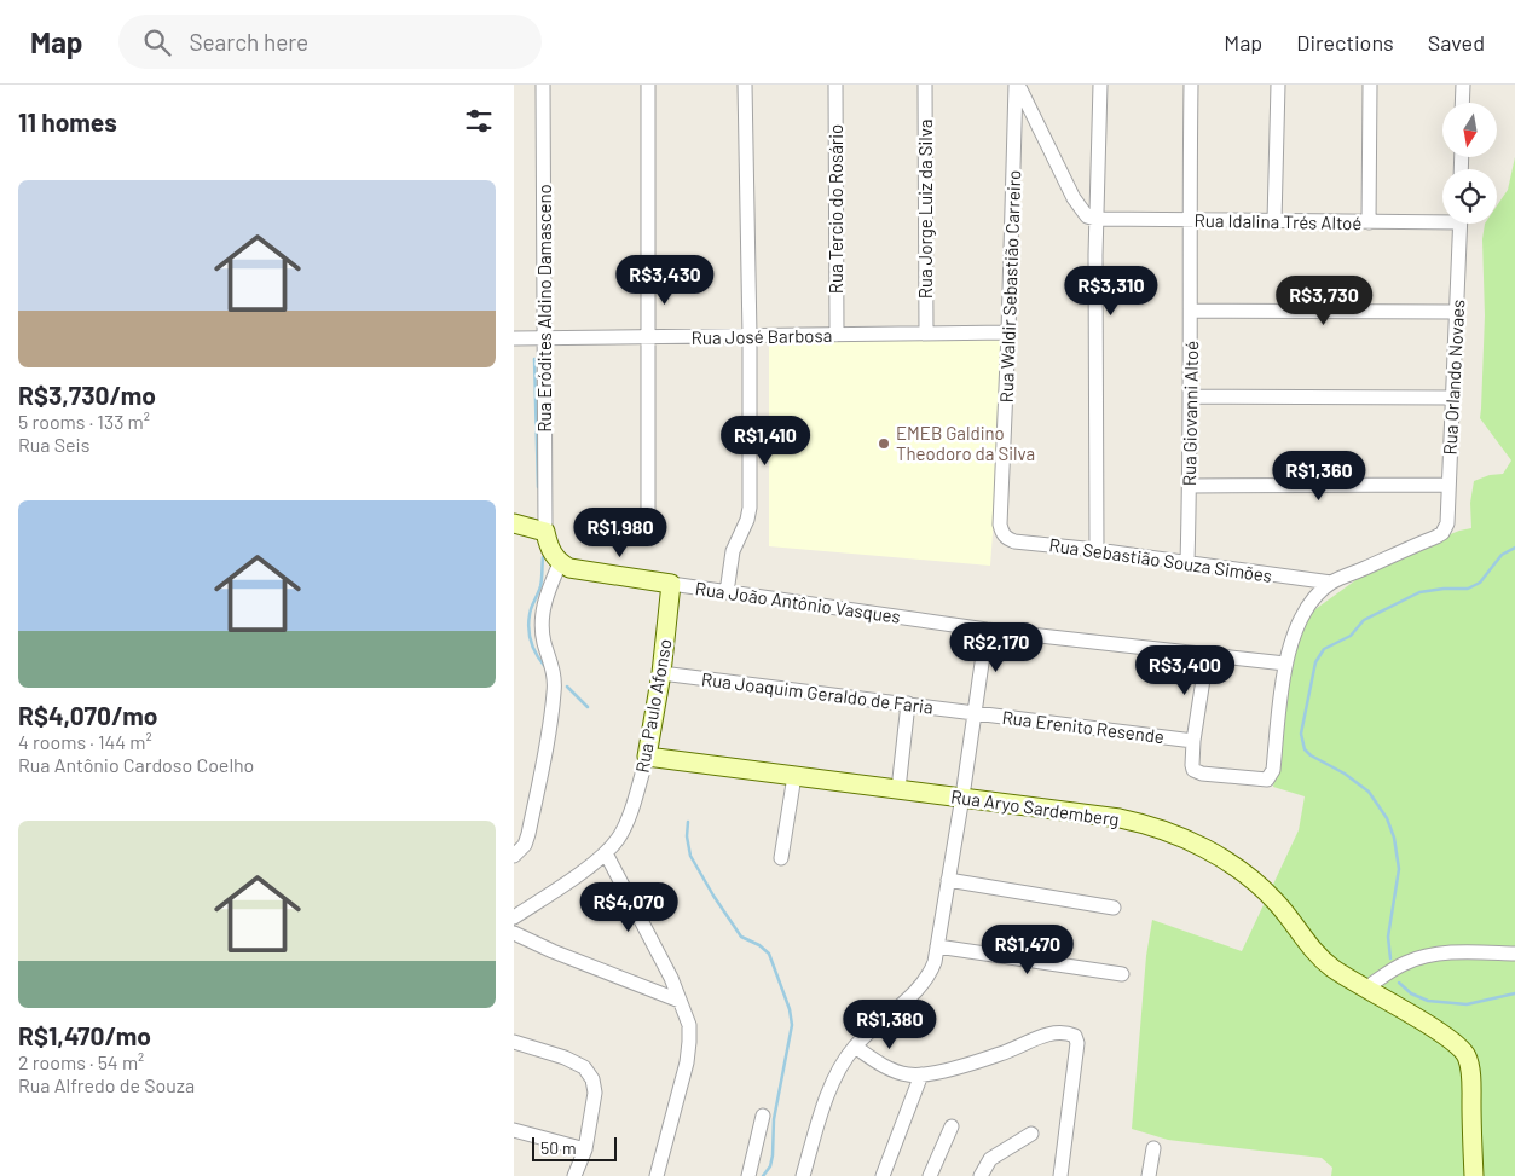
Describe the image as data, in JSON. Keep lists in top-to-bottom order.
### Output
{
  "streets": {
    "street": [
      "Rua Tercio do Rosário",
      "Rua Jorge Luiz da Silva",
      "Rua Idalina Trés Altoé",
      "Rua Waldir Sebastião Carreiro",
      "Rua Eródites Aldino Damasceno",
      "Rua José Barbosa",
      "Rua Orlando Novaes",
      "Rua Giovanni Altoé",
      "Rua Sebastião Souza Simões",
      "Rua João Antônio Vasques",
      "Rua Joaquim Geraldo de Faria",
      "Rua Paulo Afonso",
      "Rua Erenito Resende",
      "Rua Aryo Sardemberg"
    ]
  },
  "crossings": [
    ["Rua Tercio do Rosário", "Rua José Barbosa"],
    ["Rua Jorge Luiz da Silva", "Rua José Barbosa"],
    ["Rua Idalina Trés Altoé", "Rua Giovanni Altoé"],
    ["Rua Waldir Sebastião Carreiro", "Rua José Barbosa"],
    ["Rua Waldir Sebastião Carreiro", "Rua Sebastião Souza Simões"],
    ["Rua Eródites Aldino Damasceno", "Rua José Barbosa"],
    ["Rua Orlando Novaes", "Rua Sebastião Souza Simões"],
    ["Rua Giovanni Altoé", "Rua Sebastião Souza Simões"],
    ["Rua João Antônio Vasques", "Rua Paulo Afonso"],
    ["Rua Joaquim Geraldo de Faria", "Rua Paulo Afonso"],
    ["Rua Joaquim Geraldo de Faria", "Rua Erenito Resende"],
    ["Rua Paulo Afonso", "Rua Aryo Sardemberg"]
  ],
  "places": ["EMEB Galdino Theodoro da Silva"],
  "scale_bar": "50 m",
  "north": "bottom",
  "page": {
    "header": "Map",
    "search": "Search here",
    "nav": ["Map", "Directions", "Saved"],
    "heading": "11 homes",
    "list": [
      {
        "name": "R$3,730/mo",
        "note": "5 rooms · 133 m² · Rua Seis"
      },
      {
        "name": "R$4,070/mo",
        "note": "4 rooms · 144 m² · Rua Antônio Cardoso Coelho"
      },
      {
        "name": "R$1,470/mo",
        "note": "2 rooms · 54 m² · Rua Alfredo de Souza"
      }
    ],
    "price": [
      "R$3,430",
      "R$3,310",
      "R$3,730",
      "R$1,410",
      "R$1,360",
      "R$1,980",
      "R$2,170",
      "R$3,400",
      "R$4,070",
      "R$1,470",
      "R$1,380"
    ],
    "scale": "50 m"
  }
}
